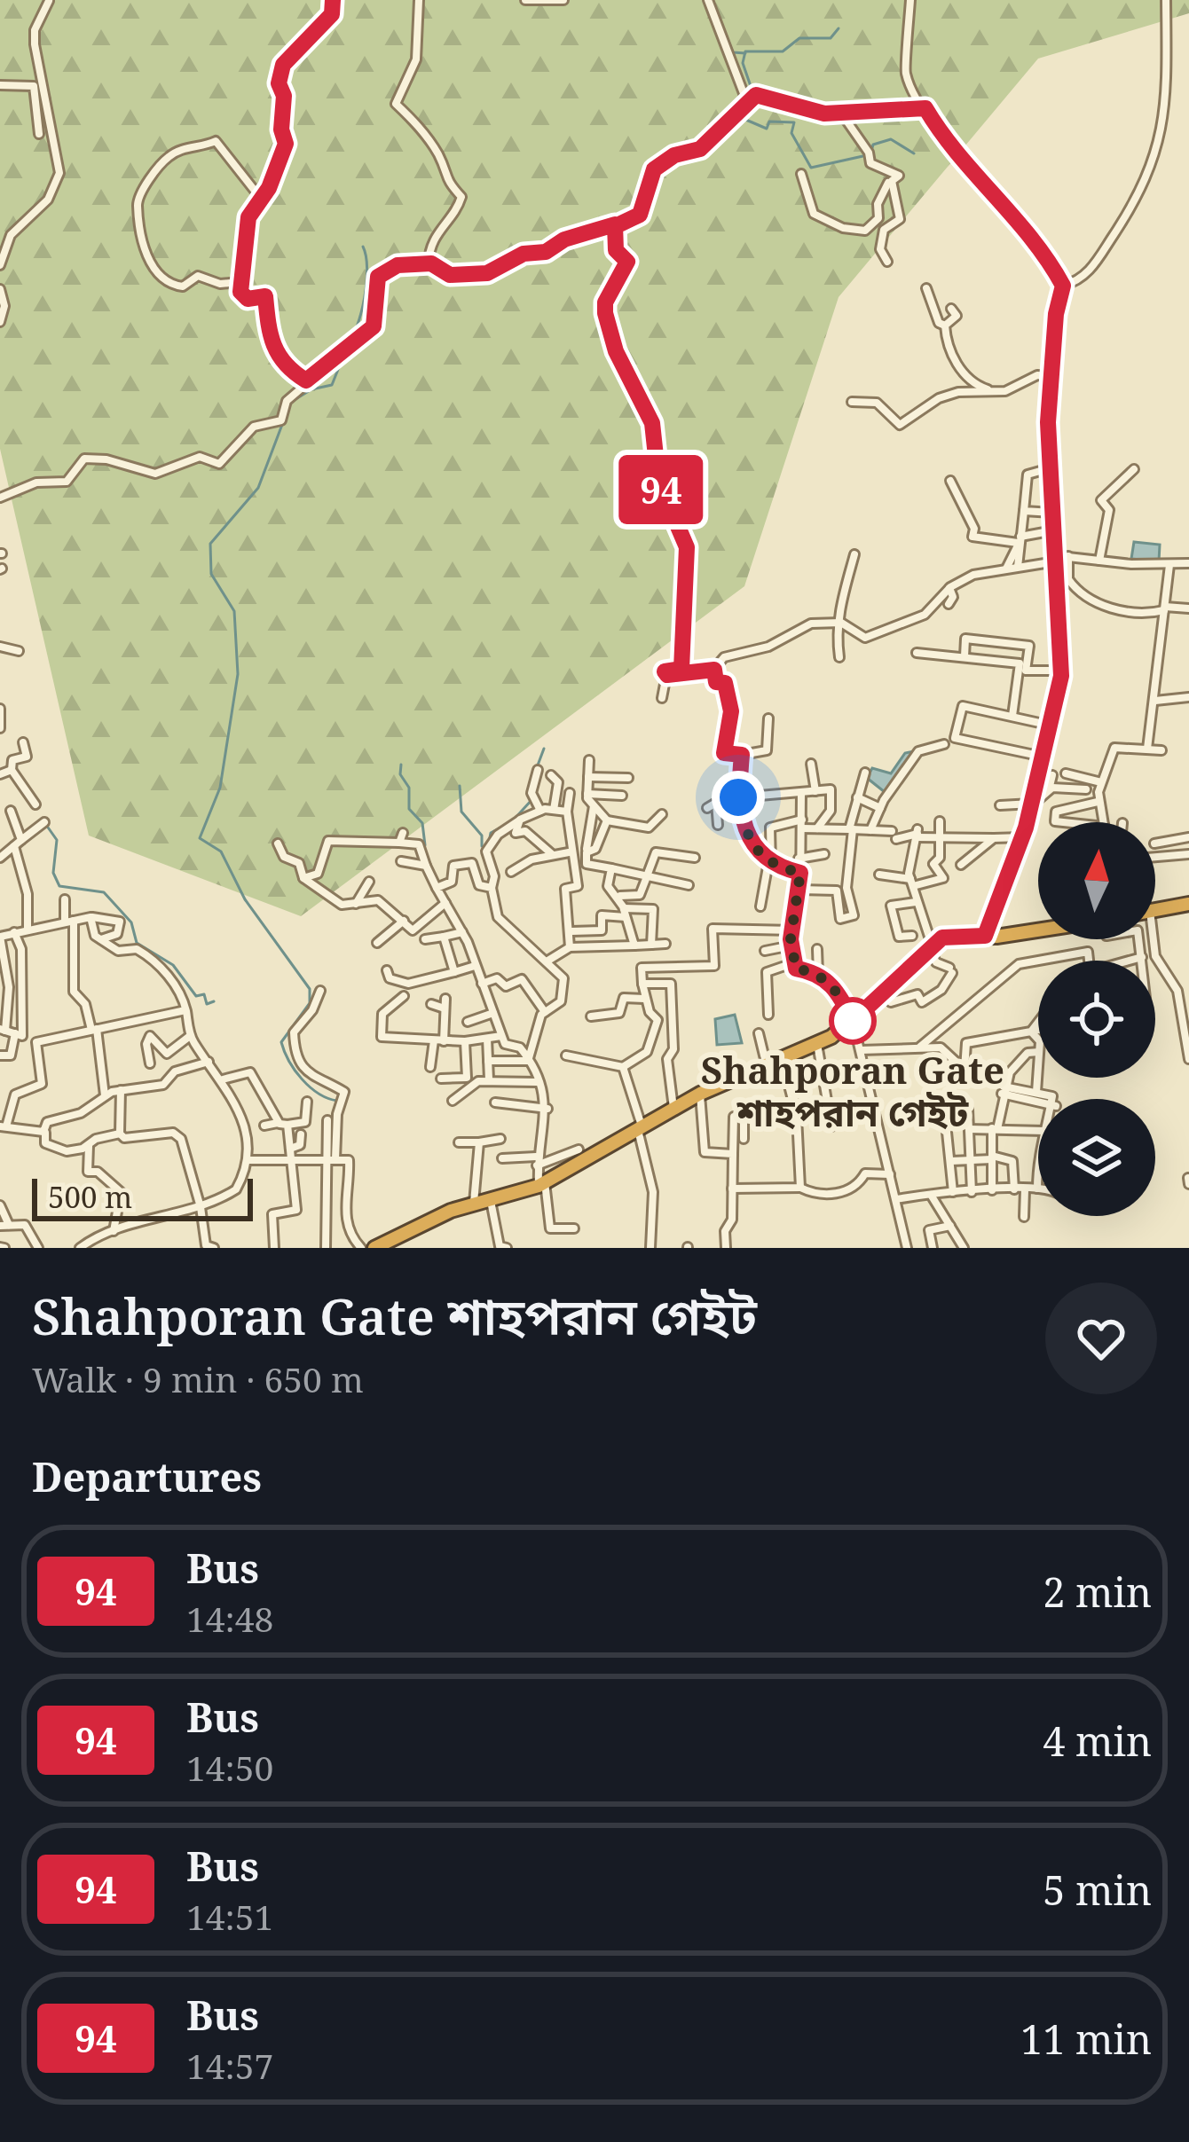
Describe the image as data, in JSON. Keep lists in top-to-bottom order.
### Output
{
  "places": ["Shahporan Gate শাহপরান গেইট"],
  "lines": ["bus line 94"],
  "scale_bar": "500 m",
  "north": "top",
  "page": {
    "on_map": "94",
    "scale": "500 m",
    "heading": [
      ["Shahporan Gate শাহপরান গেইট", "Walk · 9 min · 650 m"],
      "Departures"
    ],
    "list": [
      {
        "mark": "94",
        "name": "Bus",
        "note": "14:48",
        "value": "2 min"
      },
      {
        "mark": "94",
        "name": "Bus",
        "note": "14:50",
        "value": "4 min"
      },
      {
        "mark": "94",
        "name": "Bus",
        "note": "14:51",
        "value": "5 min"
      },
      {
        "mark": "94",
        "name": "Bus",
        "note": "14:57",
        "value": "11 min"
      }
    ]
  }
}
